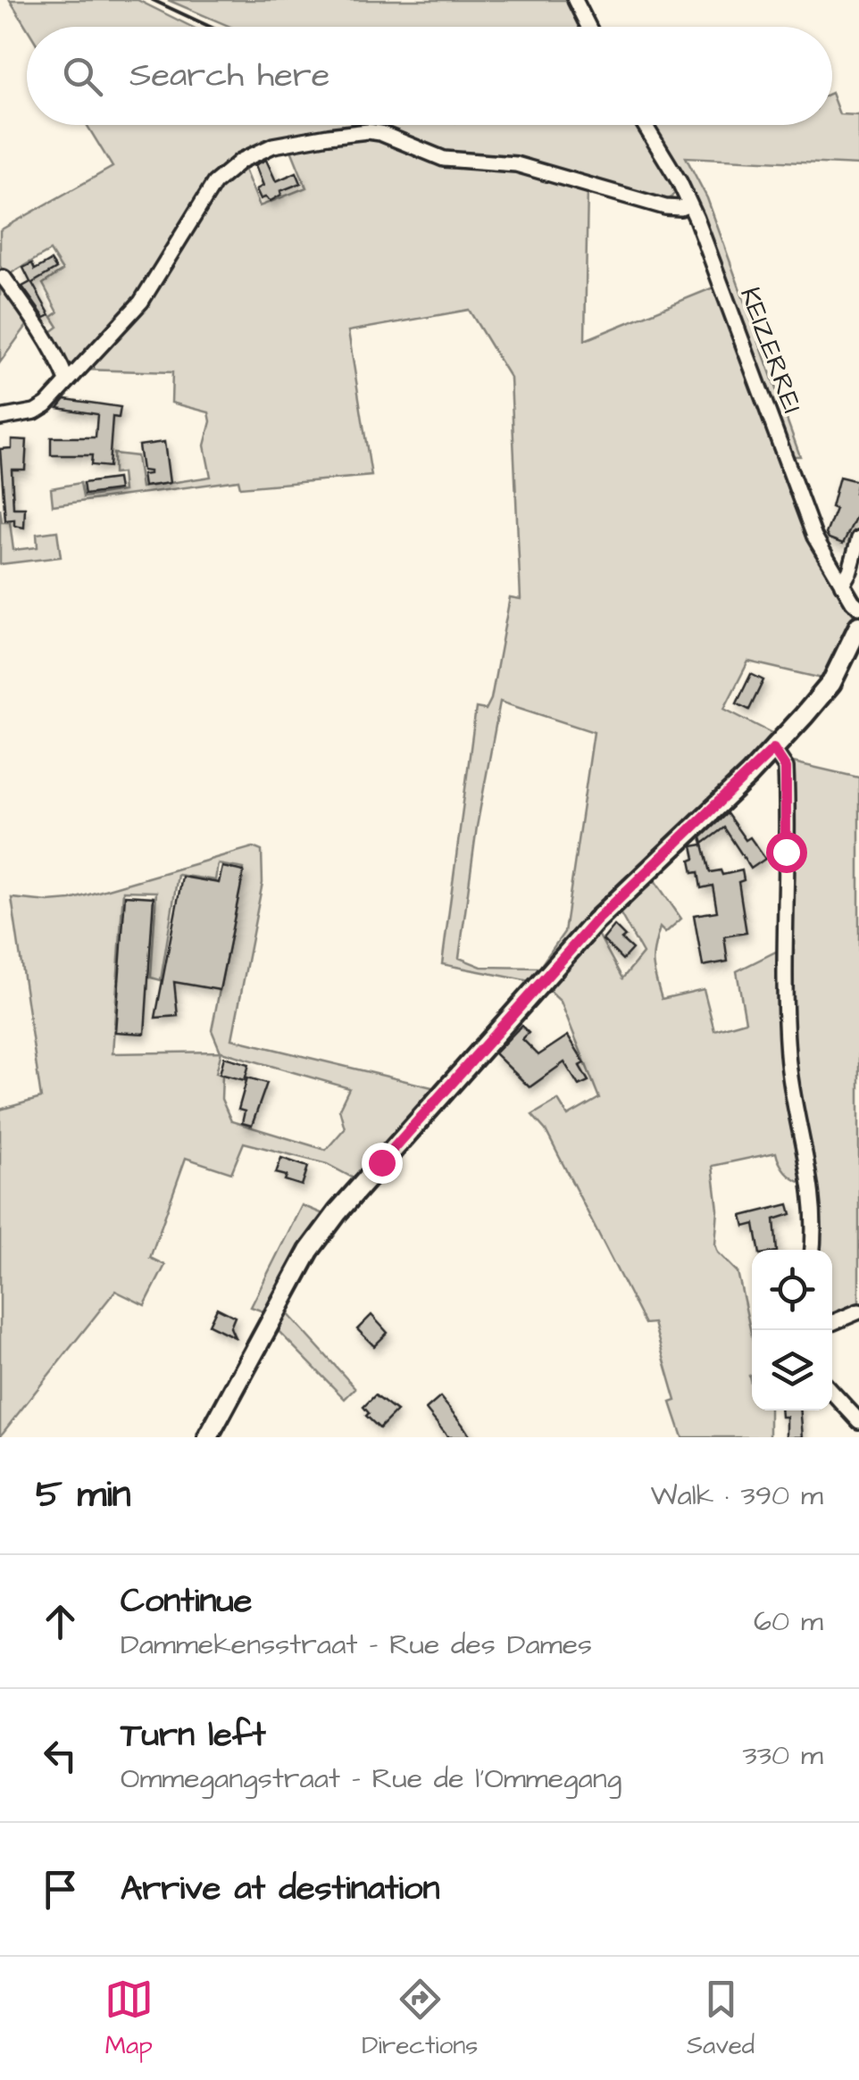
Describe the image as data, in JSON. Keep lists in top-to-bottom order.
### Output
{
  "streets": {
    "street": ["KEIZERREI"]
  },
  "page": {
    "search": "Search here",
    "heading": ["5 min", "Walk · 390 m"],
    "list": [
      ["Continue", "Dammekensstraat - Rue des Dames", "60 m"],
      ["Turn left", "Ommegangstraat - Rue de l'Ommegang", "330 m"],
      "Arrive at destination"
    ],
    "nav": ["Map", "Directions", "Saved"]
  }
}
